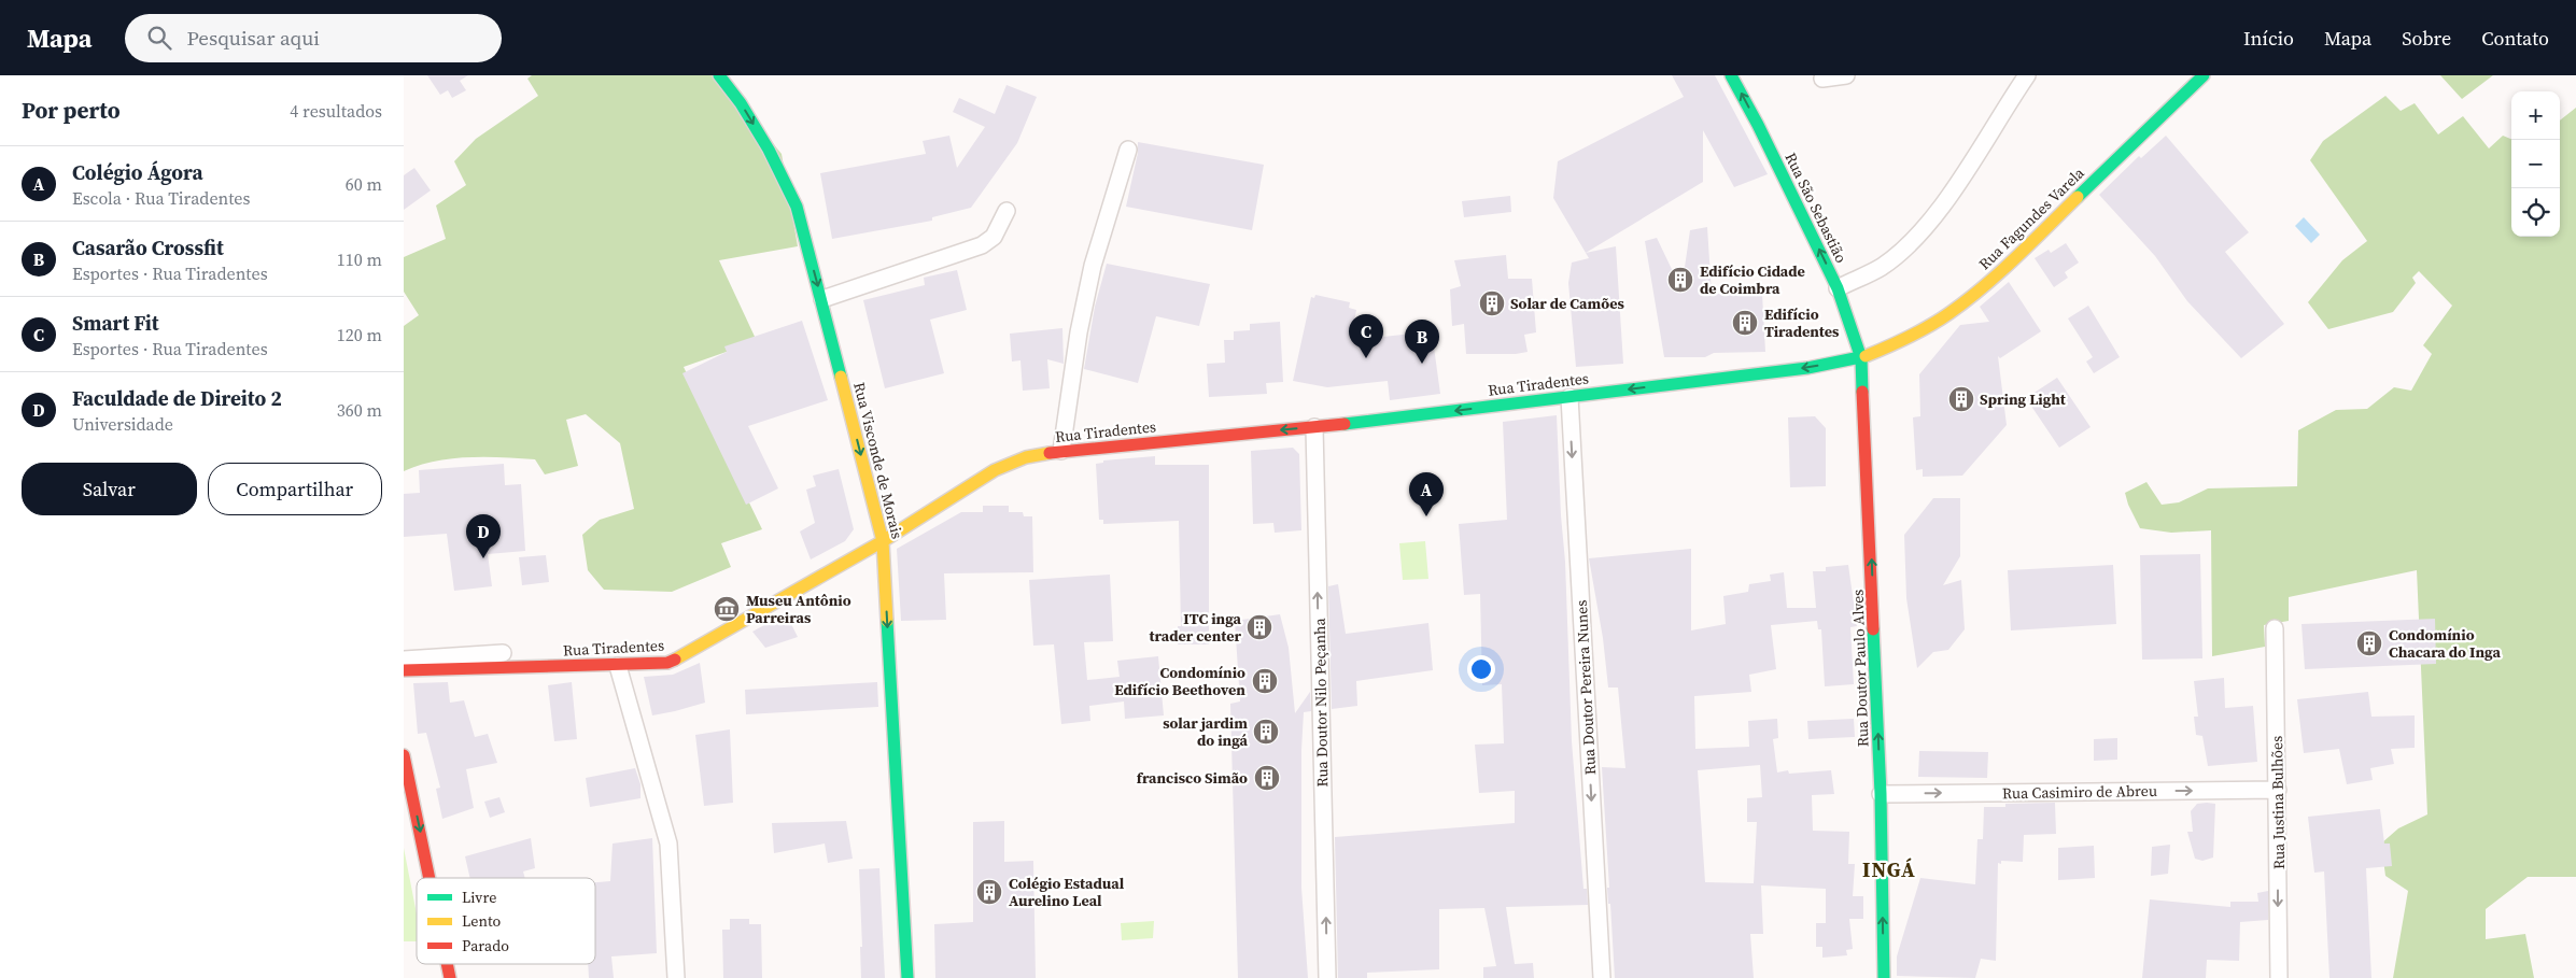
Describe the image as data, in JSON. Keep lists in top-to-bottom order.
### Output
{
  "streets": {
    "street": [
      "Rua São Sebastião",
      "Rua Fagundes Varela",
      "Rua Tiradentes",
      "Rua Visconde de Morais",
      "Rua Doutor Paulo Alves",
      "Rua Doutor Pereira Nunes",
      "Rua Doutor Nilo Peçanha",
      "Rua Casimiro de Abreu",
      "Rua Justina Bulhões"
    ]
  },
  "crossings": [
    ["Rua São Sebastião", "Rua Fagundes Varela"],
    ["Rua São Sebastião", "Rua Tiradentes"],
    ["Rua São Sebastião", "Rua Doutor Paulo Alves"],
    ["Rua Fagundes Varela", "Rua Tiradentes"],
    ["Rua Fagundes Varela", "Rua Doutor Paulo Alves"],
    ["Rua Tiradentes", "Rua Visconde de Morais"],
    ["Rua Tiradentes", "Rua Doutor Paulo Alves"],
    ["Rua Tiradentes", "Rua Doutor Pereira Nunes"],
    ["Rua Tiradentes", "Rua Doutor Nilo Peçanha"],
    ["Rua Doutor Paulo Alves", "Rua Casimiro de Abreu"],
    ["Rua Casimiro de Abreu", "Rua Justina Bulhões"]
  ],
  "one_way": [
    "Rua São Sebastião",
    "Rua Tiradentes",
    "Rua Visconde de Morais",
    "Rua Doutor Paulo Alves",
    "Rua Doutor Pereira Nunes",
    "Rua Doutor Nilo Peçanha",
    "Rua Casimiro de Abreu",
    "Rua Justina Bulhões"
  ],
  "districts": ["INGÁ"],
  "places": {
    "building": [
      "Edifício Cidade de Coimbra",
      "Solar de Camões",
      "Edifício Tiradentes",
      "Spring Light",
      "ITC inga trader center",
      "Condomínio Chacara do Inga",
      "Condomínio Edifício Beethoven",
      "solar jardim do ingá",
      "francisco Simão",
      "Colégio Estadual Aurelino Leal"
    ],
    "museum": ["Museu Antônio Parreiras"]
  },
  "legend": ["Livre", "Lento", "Parado"],
  "page": {
    "header": "Mapa",
    "search": "Pesquisar aqui",
    "nav": [
      "Início",
      "Mapa",
      "Sobre",
      "Contato"
    ],
    "heading": ["Por perto", "4 resultados"],
    "map_buttons": ["+", "−"],
    "list": [
      {
        "mark": "A",
        "name": "Colégio Ágora",
        "note": "Escola · Rua Tiradentes",
        "value": "60 m"
      },
      {
        "mark": "B",
        "name": "Casarão Crossfit",
        "note": "Esportes · Rua Tiradentes",
        "value": "110 m"
      },
      {
        "mark": "C",
        "name": "Smart Fit",
        "note": "Esportes · Rua Tiradentes",
        "value": "120 m"
      },
      {
        "mark": "D",
        "name": "Faculdade de Direito 2",
        "note": "Universidade",
        "value": "360 m"
      }
    ],
    "pins": [
      "C",
      "B",
      "A",
      "D"
    ],
    "buttons": ["Salvar", "Compartilhar"]
  }
}
